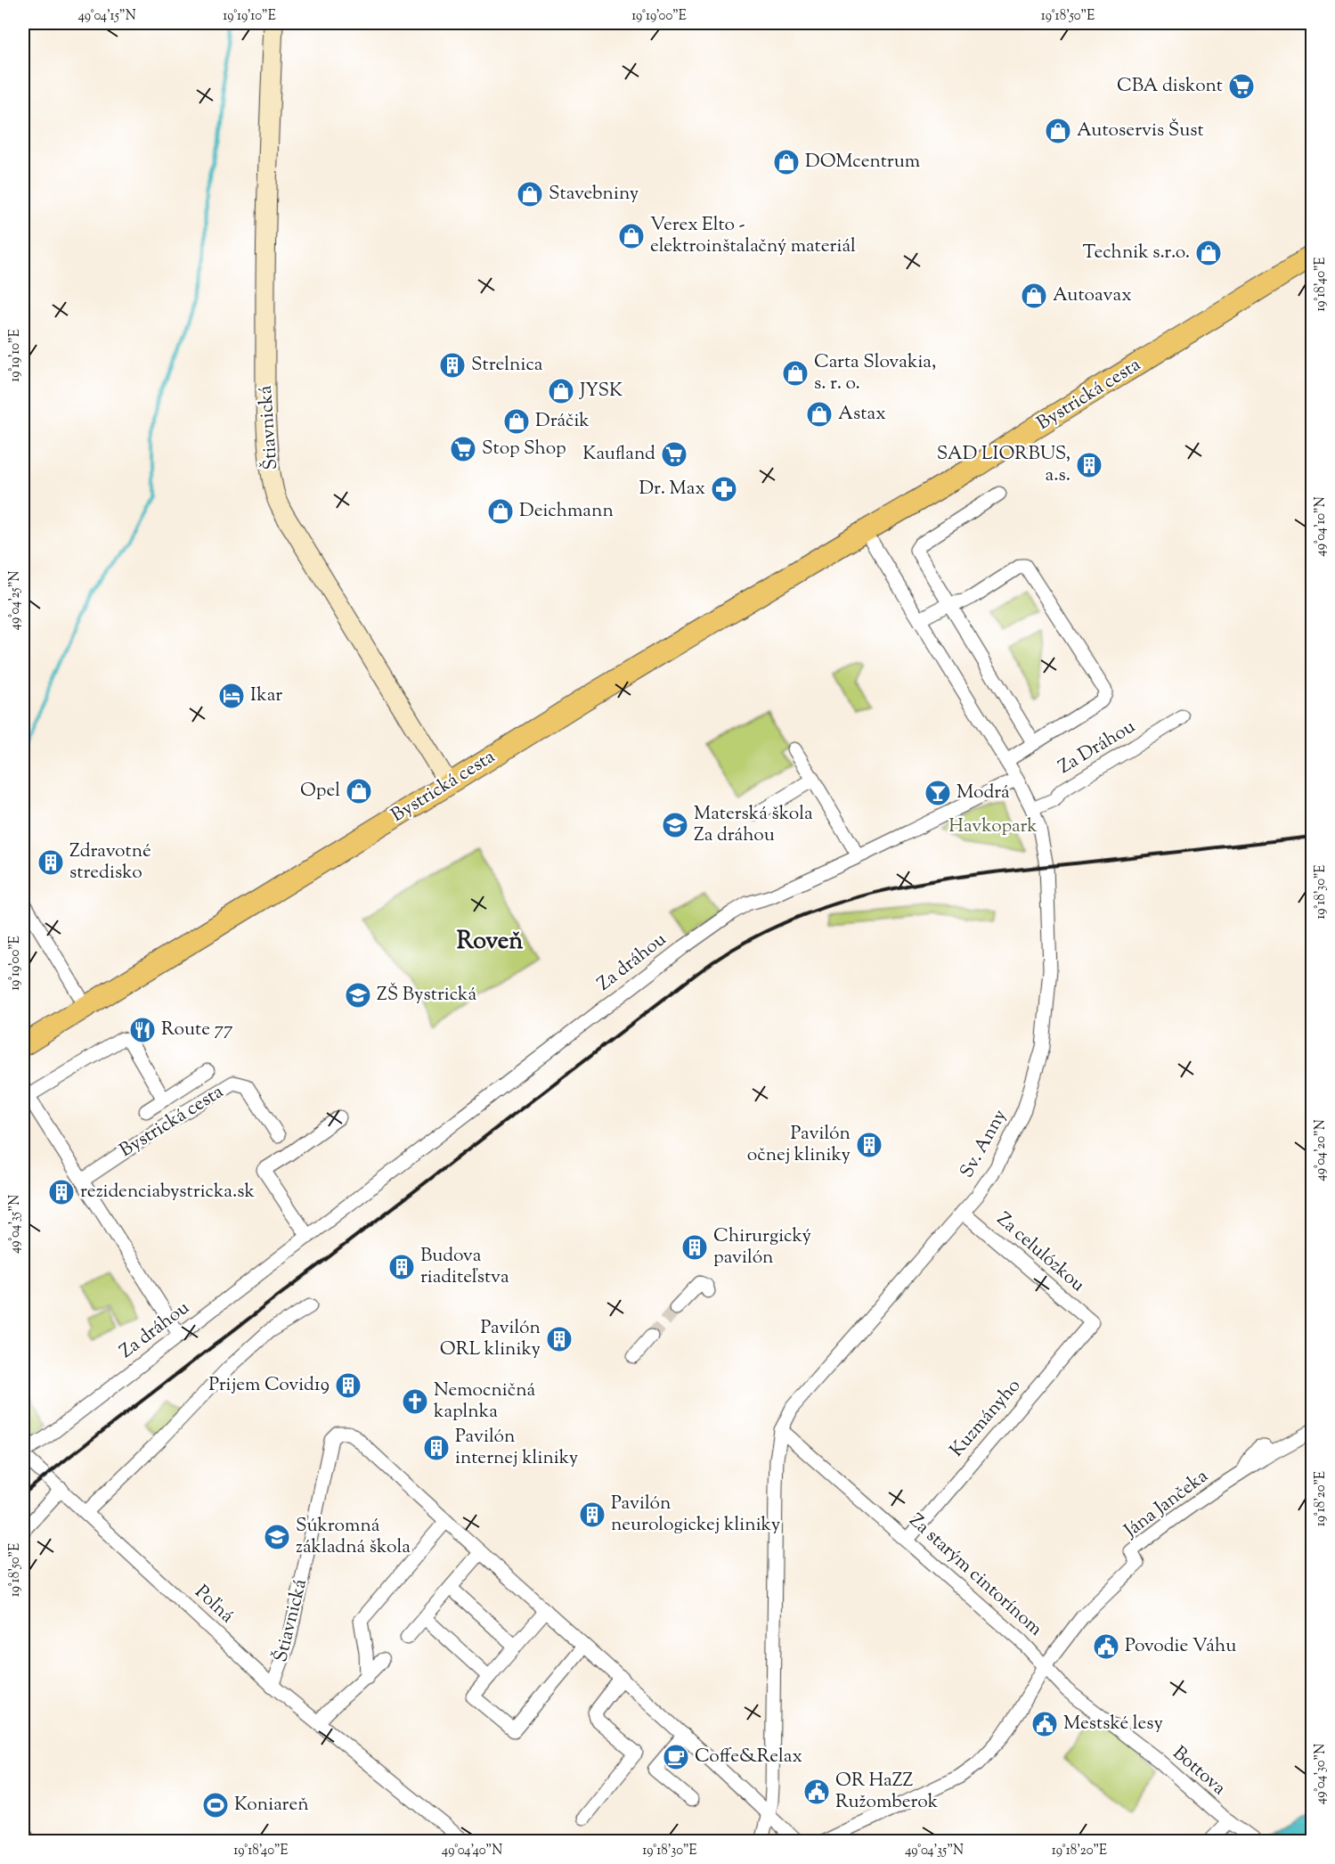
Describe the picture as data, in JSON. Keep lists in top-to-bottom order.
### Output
{
  "streets": {
    "main road": ["Bystrická cesta"],
    "street": [
      "Štiavnická",
      "Za Dráhou",
      "Za dráhou",
      "Sv. Anny",
      "Za celulózkou",
      "Kuzmányho",
      "Jána Jančeka",
      "Za starým cintorínom",
      "Poľná",
      "Bottova"
    ]
  },
  "crossings": [
    ["Bystrická cesta", "Štiavnická"],
    ["Bystrická cesta", "Za dráhou"],
    ["Štiavnická", "Poľná"],
    ["Za Dráhou", "Sv. Anny"],
    ["Za dráhou", "Poľná"],
    ["Sv. Anny", "Za celulózkou"],
    ["Sv. Anny", "Za starým cintorínom"],
    ["Za celulózkou", "Kuzmányho"],
    ["Kuzmányho", "Za starým cintorínom"],
    ["Jána Jančeka", "Za starým cintorínom"],
    ["Jána Jančeka", "Bottova"],
    ["Za starým cintorínom", "Bottova"]
  ],
  "districts": ["Roveň"],
  "parks": ["Havkopark"],
  "places": {
    "supermarket": ["CBA diskont", "Stop Shop", "Kaufland"],
    "shop": [
      "Autoservis Šust",
      "DOMcentrum",
      "Stavebniny",
      "Verex Elto - elektroinštalačný materiál",
      "Technik s.r.o.",
      "Autoavax",
      "Carta Slovakia, s. r. o.",
      "JYSK",
      "Astax",
      "Dráčik",
      "Deichmann",
      "Opel"
    ],
    "building": [
      "Strelnica",
      "SAD LIORBUS, a.s.",
      "Zdravotné stredisko",
      "Pavilón očnej kliniky",
      "rezidenciabystricka.sk",
      "Chirurgický pavilón",
      "Budova riaditeľstva",
      "Pavilón ORL kliniky",
      "Prijem Covid19",
      "Pavilón internej kliniky",
      "Pavilón neurologickej kliniky"
    ],
    "pharmacy": ["Dr. Max"],
    "hotel": ["Ikar"],
    "bar": ["Modrá"],
    "school or university": ["Materská škola Za dráhou", "ZŠ Bystrická", "Súkromná základná škola"],
    "restaurant": ["Route 77"],
    "church": ["Nemocničná kaplnka"],
    "public building": ["Povodie Váhu", "Mestské lesy", "OR HaZZ Ružomberok"],
    "cafe": ["Coffe&Relax"],
    "sports": ["Koniareň"]
  },
  "coordinates": [
    "49°04'15\"N",
    "19°19'10\"E",
    "19°19'00\"E",
    "19°18'50\"E",
    "19°18'40\"E",
    "49°04'10\"N",
    "49°04'25\"N",
    "19°18'30\"E",
    "49°04'20\"N",
    "49°04'35\"N",
    "19°18'20\"E",
    "49°04'30\"N",
    "49°04'40\"N"
  ]
}
